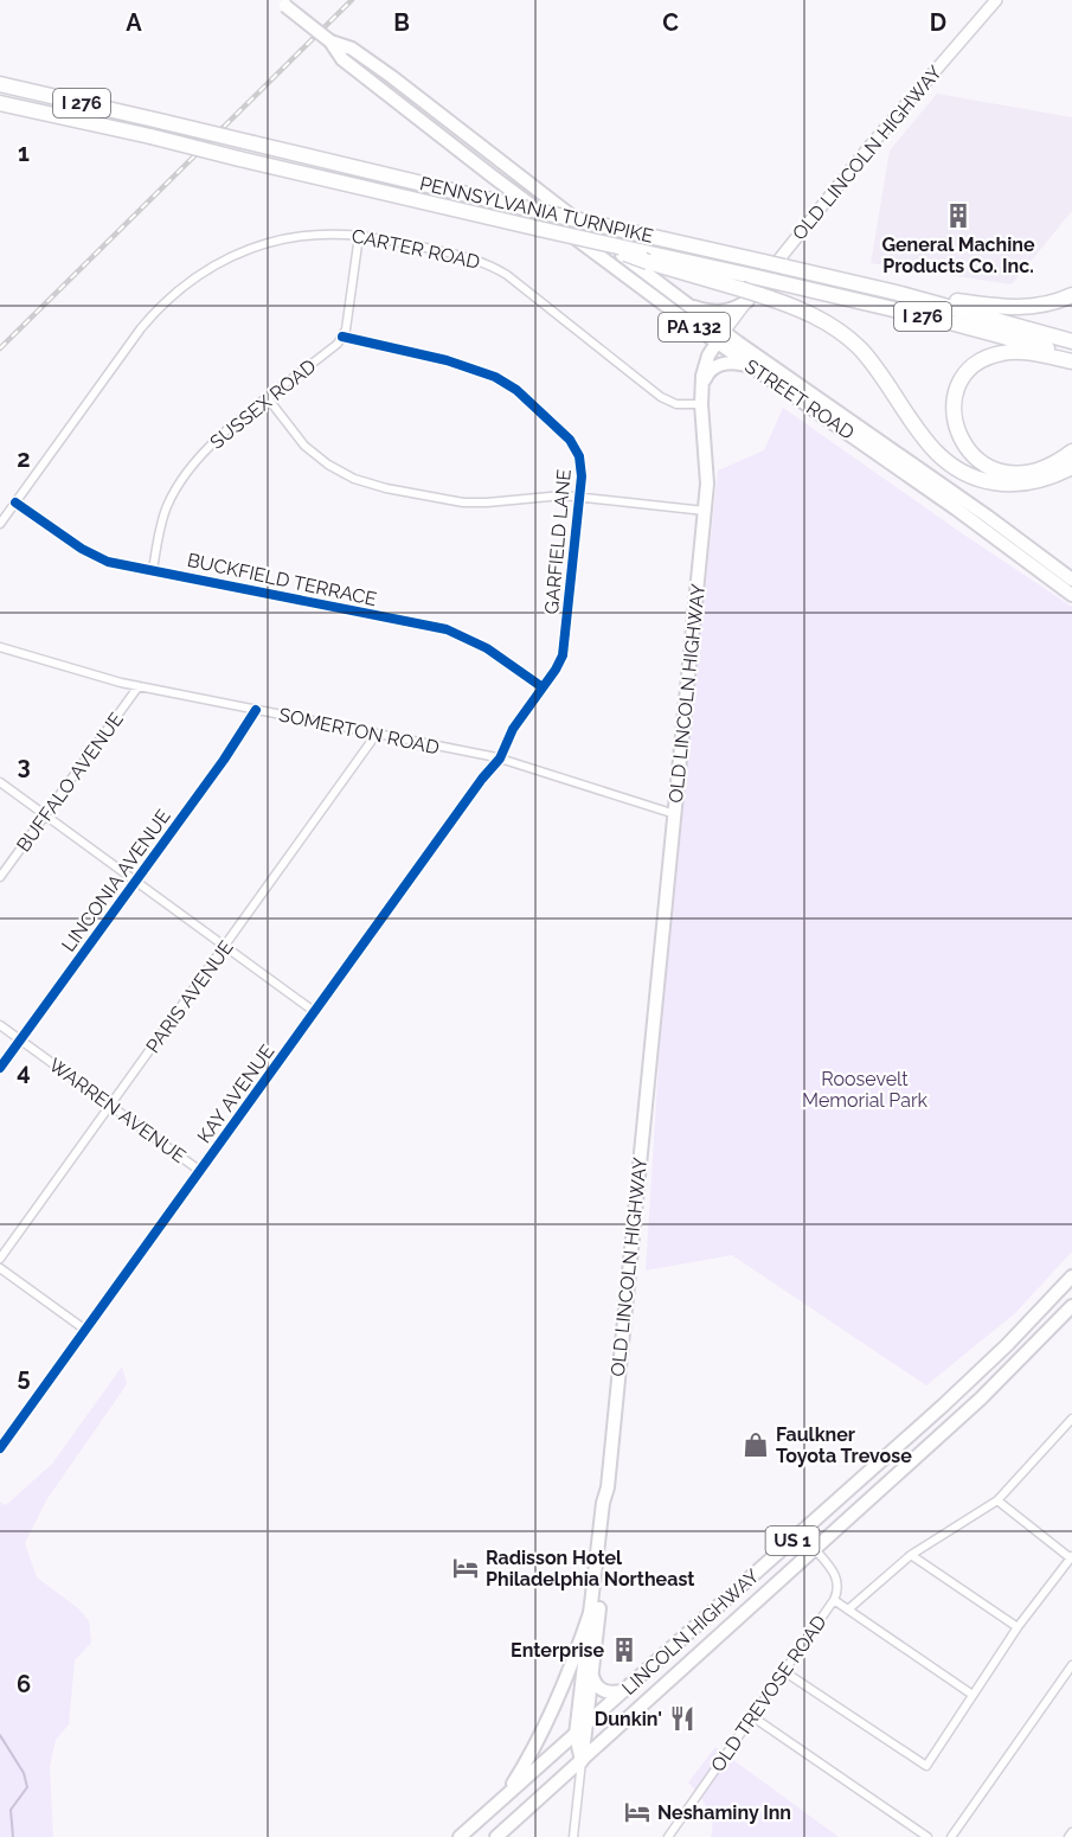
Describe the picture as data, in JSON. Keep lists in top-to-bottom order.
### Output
{
  "streets": {
    "highway": ["I 276", "PENNSYLVANIA TURNPIKE"],
    "main road": [
      "OLD LINCOLN HIGHWAY",
      "PA 132",
      "STREET ROAD",
      "US 1",
      "LINCOLN HIGHWAY"
    ],
    "street": [
      "CARTER ROAD",
      "SUSSEX ROAD",
      "GARFIELD LANE",
      "BUCKFIELD TERRACE",
      "SOMERTON ROAD",
      "BUFFALO AVENUE",
      "LINCONIA AVENUE",
      "PARIS AVENUE",
      "KAY AVENUE",
      "WARREN AVENUE",
      "OLD TREVOSE ROAD"
    ]
  },
  "crossings": [
    ["OLD LINCOLN HIGHWAY", "CARTER ROAD"],
    ["OLD LINCOLN HIGHWAY", "STREET ROAD"],
    ["OLD LINCOLN HIGHWAY", "SOMERTON ROAD"],
    ["OLD LINCOLN HIGHWAY", "LINCOLN HIGHWAY"],
    ["CARTER ROAD", "BUCKFIELD TERRACE"],
    ["SUSSEX ROAD", "GARFIELD LANE"],
    ["SUSSEX ROAD", "BUCKFIELD TERRACE"],
    ["GARFIELD LANE", "BUCKFIELD TERRACE"],
    ["GARFIELD LANE", "SOMERTON ROAD"],
    ["GARFIELD LANE", "KAY AVENUE"],
    ["SOMERTON ROAD", "BUFFALO AVENUE"],
    ["SOMERTON ROAD", "LINCONIA AVENUE"],
    ["SOMERTON ROAD", "PARIS AVENUE"],
    ["SOMERTON ROAD", "KAY AVENUE"],
    ["LINCONIA AVENUE", "WARREN AVENUE"],
    ["PARIS AVENUE", "WARREN AVENUE"],
    ["KAY AVENUE", "WARREN AVENUE"],
    ["LINCOLN HIGHWAY", "OLD TREVOSE ROAD"]
  ],
  "parks": ["Roosevelt Memorial Park"],
  "places": {
    "building": ["General Machine Products Co. Inc.", "Enterprise"],
    "shop": ["Faulkner Toyota Trevose"],
    "hotel": ["Radisson Hotel Philadelphia Northeast", "Neshaminy Inn"],
    "restaurant": ["Dunkin'"]
  },
  "grid": {
    "columns": [
      "A",
      "B",
      "C",
      "D"
    ],
    "rows": [
      "1",
      "2",
      "3",
      "4",
      "5",
      "6"
    ]
  }
}
